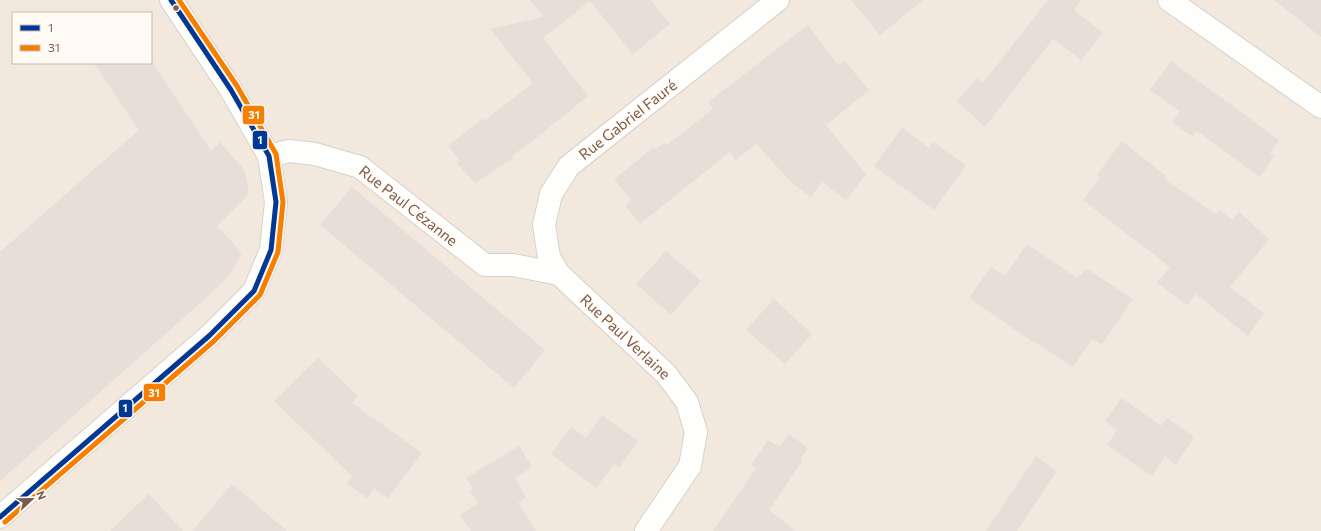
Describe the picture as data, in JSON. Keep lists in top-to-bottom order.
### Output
{
  "streets": {
    "street": ["Rue Gabriel Fauré", "Rue Paul Cézanne", "Rue Paul Verlaine"]
  },
  "crossings": [
    ["Rue Gabriel Fauré", "Rue Paul Cézanne"],
    ["Rue Gabriel Fauré", "Rue Paul Verlaine"],
    ["Rue Paul Cézanne", "Rue Paul Verlaine"]
  ],
  "lines": ["transit line 1", "transit line 31"],
  "legend": ["1", "31"],
  "north": "right"
}
